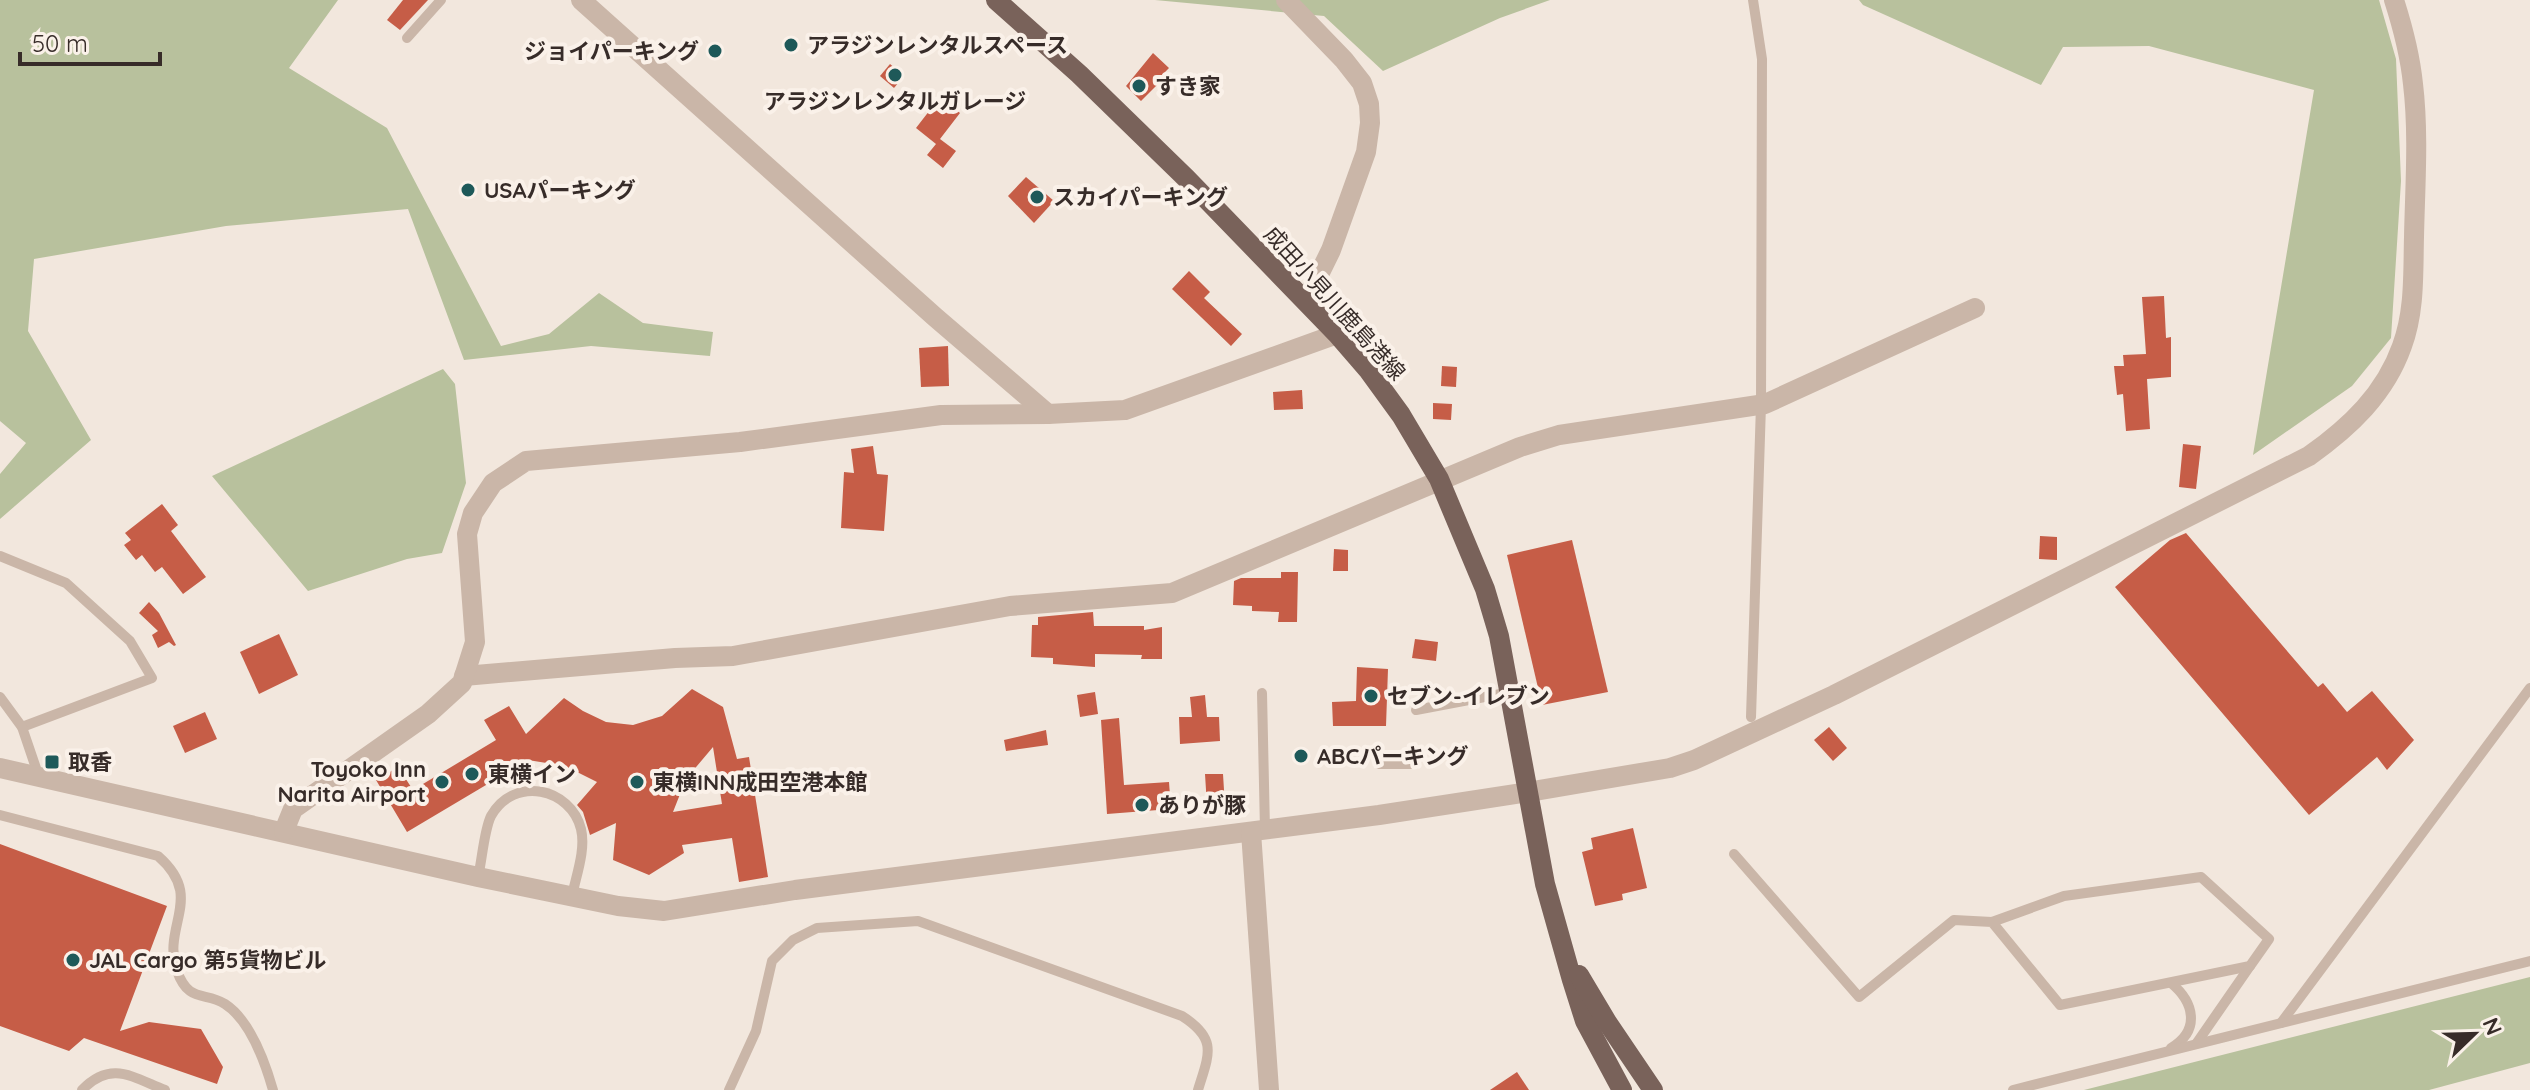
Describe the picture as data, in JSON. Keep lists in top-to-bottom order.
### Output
{
  "streets": {
    "main road": ["成田小見川鹿島港線"]
  },
  "places": {
    "other": [
      "アラジンレンタルスペース",
      "ジョイパーキング",
      "アラジンレンタルガレージ",
      "すき家",
      "USAパーキング",
      "スカイパーキング",
      "セブン-イレブン",
      "ABCパーキング",
      "東横イン",
      "Toyoko Inn Narita Airport",
      "東横INN成田空港本館",
      "ありが豚",
      "JAL Cargo 第5貨物ビル"
    ],
    "transit": ["取香"]
  },
  "scale_bar": "50 m",
  "north": "top right"
}
